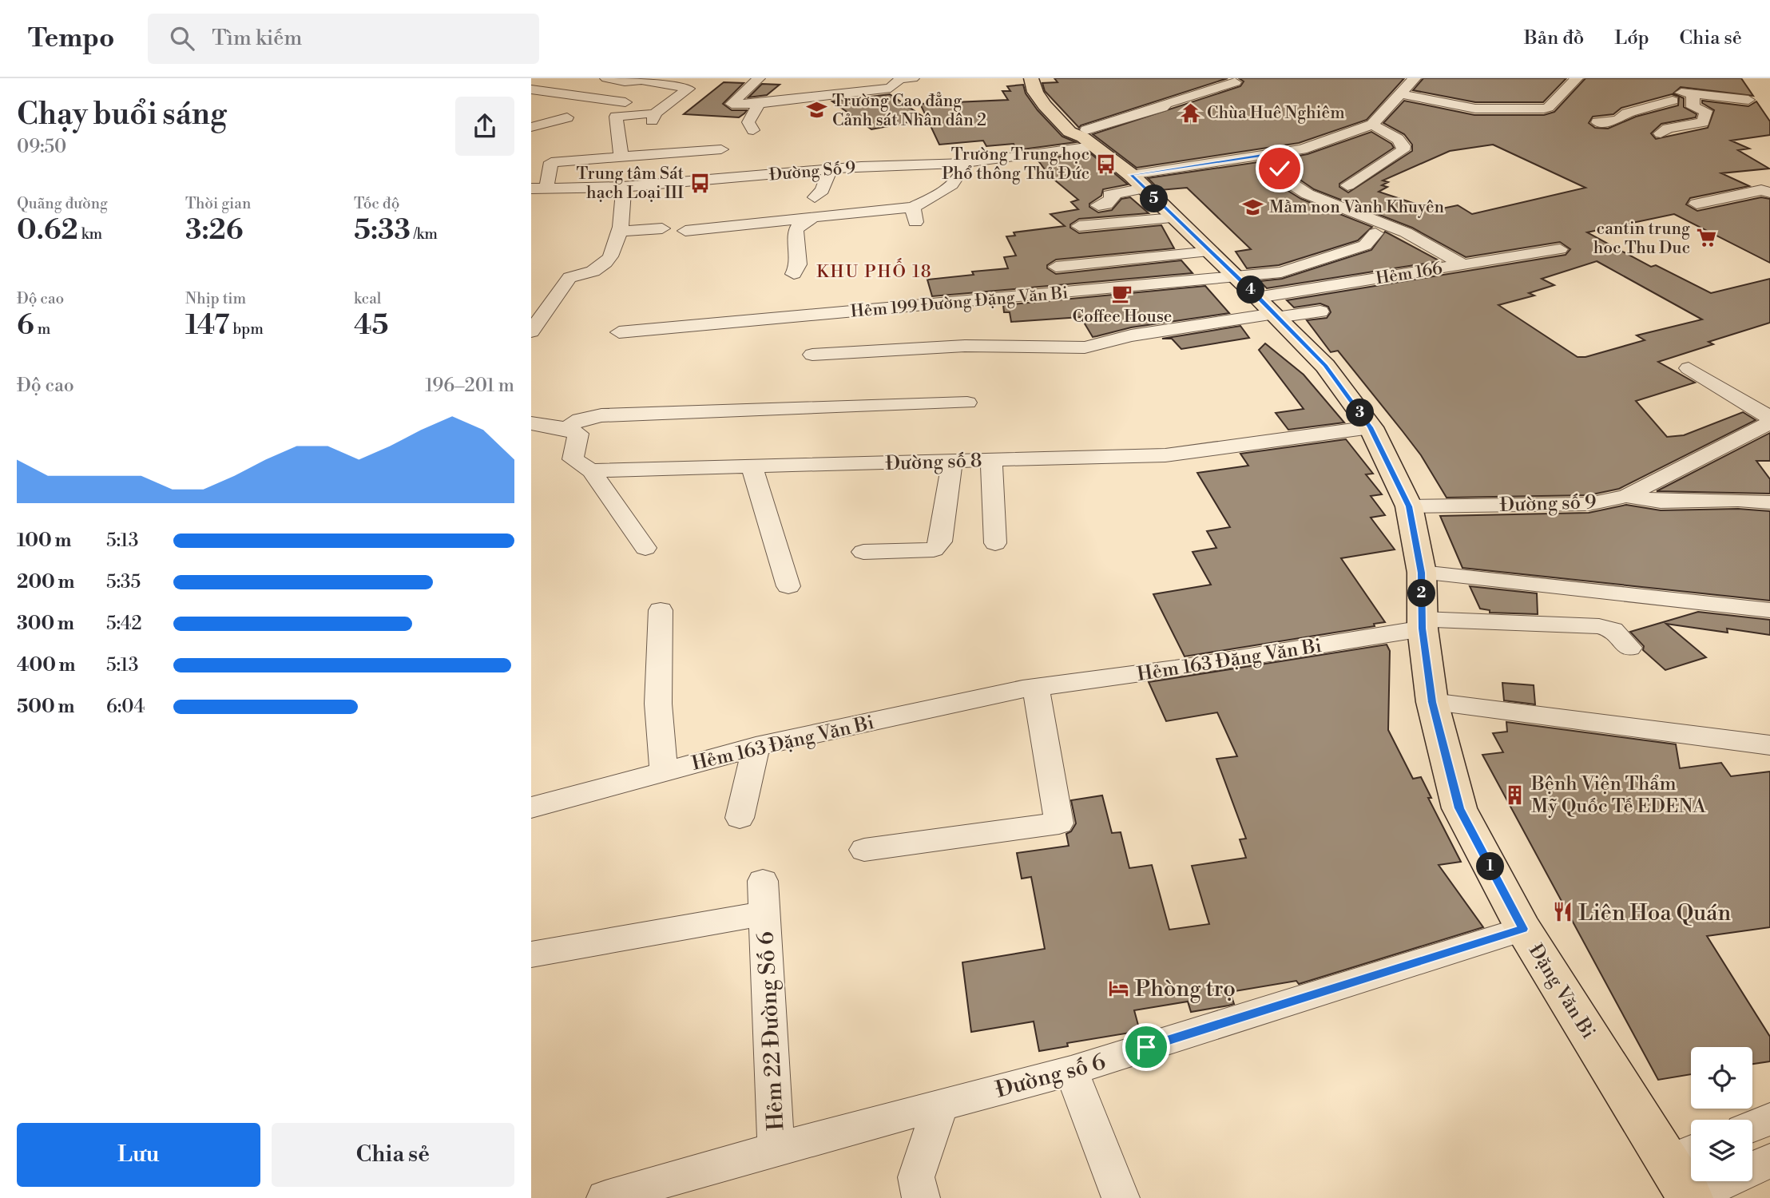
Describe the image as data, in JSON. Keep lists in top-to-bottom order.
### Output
{
  "streets": {
    "main road": ["Đặng Văn Bi"],
    "street": [
      "Đường Số 9",
      "Hẻm 166",
      "Hẻm 199 Đường Đặng Văn Bi",
      "Đường số 8",
      "Đường số 9",
      "Hẻm 163 Đặng Văn Bi",
      "Hẻm 22 Đường Số 6",
      "Đường số 6"
    ]
  },
  "crossings": [
    ["Đường Số 9", "Đặng Văn Bi"],
    ["Hẻm 166", "Hẻm 199 Đường Đặng Văn Bi"],
    ["Hẻm 166", "Đặng Văn Bi"],
    ["Hẻm 199 Đường Đặng Văn Bi", "Đặng Văn Bi"],
    ["Đường số 8", "Đặng Văn Bi"],
    ["Đường số 9", "Đặng Văn Bi"],
    ["Hẻm 163 Đặng Văn Bi", "Đặng Văn Bi"],
    ["Đặng Văn Bi", "Đường số 6"],
    ["Hẻm 22 Đường Số 6", "Đường số 6"]
  ],
  "districts": ["KHU PHỐ 18"],
  "places": {
    "school or university": ["Trường Cao đẳng Cảnh sát Nhân dân 2", "Mầm non Vành Khuyên"],
    "temple": ["Chùa Huê Nghiêm"],
    "bus stop": ["Trường Trung học Phổ thông Thủ Đức", "Trung tâm Sát hạch Loại III"],
    "supermarket": ["cantin trung hoc Thu Duc"],
    "cafe": ["Coffee House"],
    "building": ["Bệnh Viện Thẩm Mỹ Quốc Tế EDENA"],
    "restaurant": ["Liên Hoa Quán"],
    "hotel": ["Phòng trọ"]
  },
  "page": {
    "header": "Tempo",
    "search": "Tìm kiếm",
    "nav": ["Bản đồ", "Lớp", "Chia sẻ"],
    "heading": ["Chạy buổi sáng", "09:50"],
    "stats": [
      ["Quãng đường", "0.62 km"],
      ["Thời gian", "3:26"],
      ["Tốc độ", "5:33 /km"],
      ["Độ cao", "6 m"],
      ["Nhịp tim", "147 bpm"],
      ["kcal", "45"]
    ],
    "pins": [
      "5",
      "4",
      "3",
      "2",
      "1"
    ],
    "chart": ["Độ cao", "196–201 m"],
    "list": [
      {
        "name": "100 m",
        "note": "5:13"
      },
      {
        "name": "200 m",
        "note": "5:35"
      },
      {
        "name": "300 m",
        "note": "5:42"
      },
      {
        "name": "400 m",
        "note": "5:13"
      },
      {
        "name": "500 m",
        "note": "6:04"
      }
    ],
    "buttons": ["Lưu", "Chia sẻ"]
  }
}
